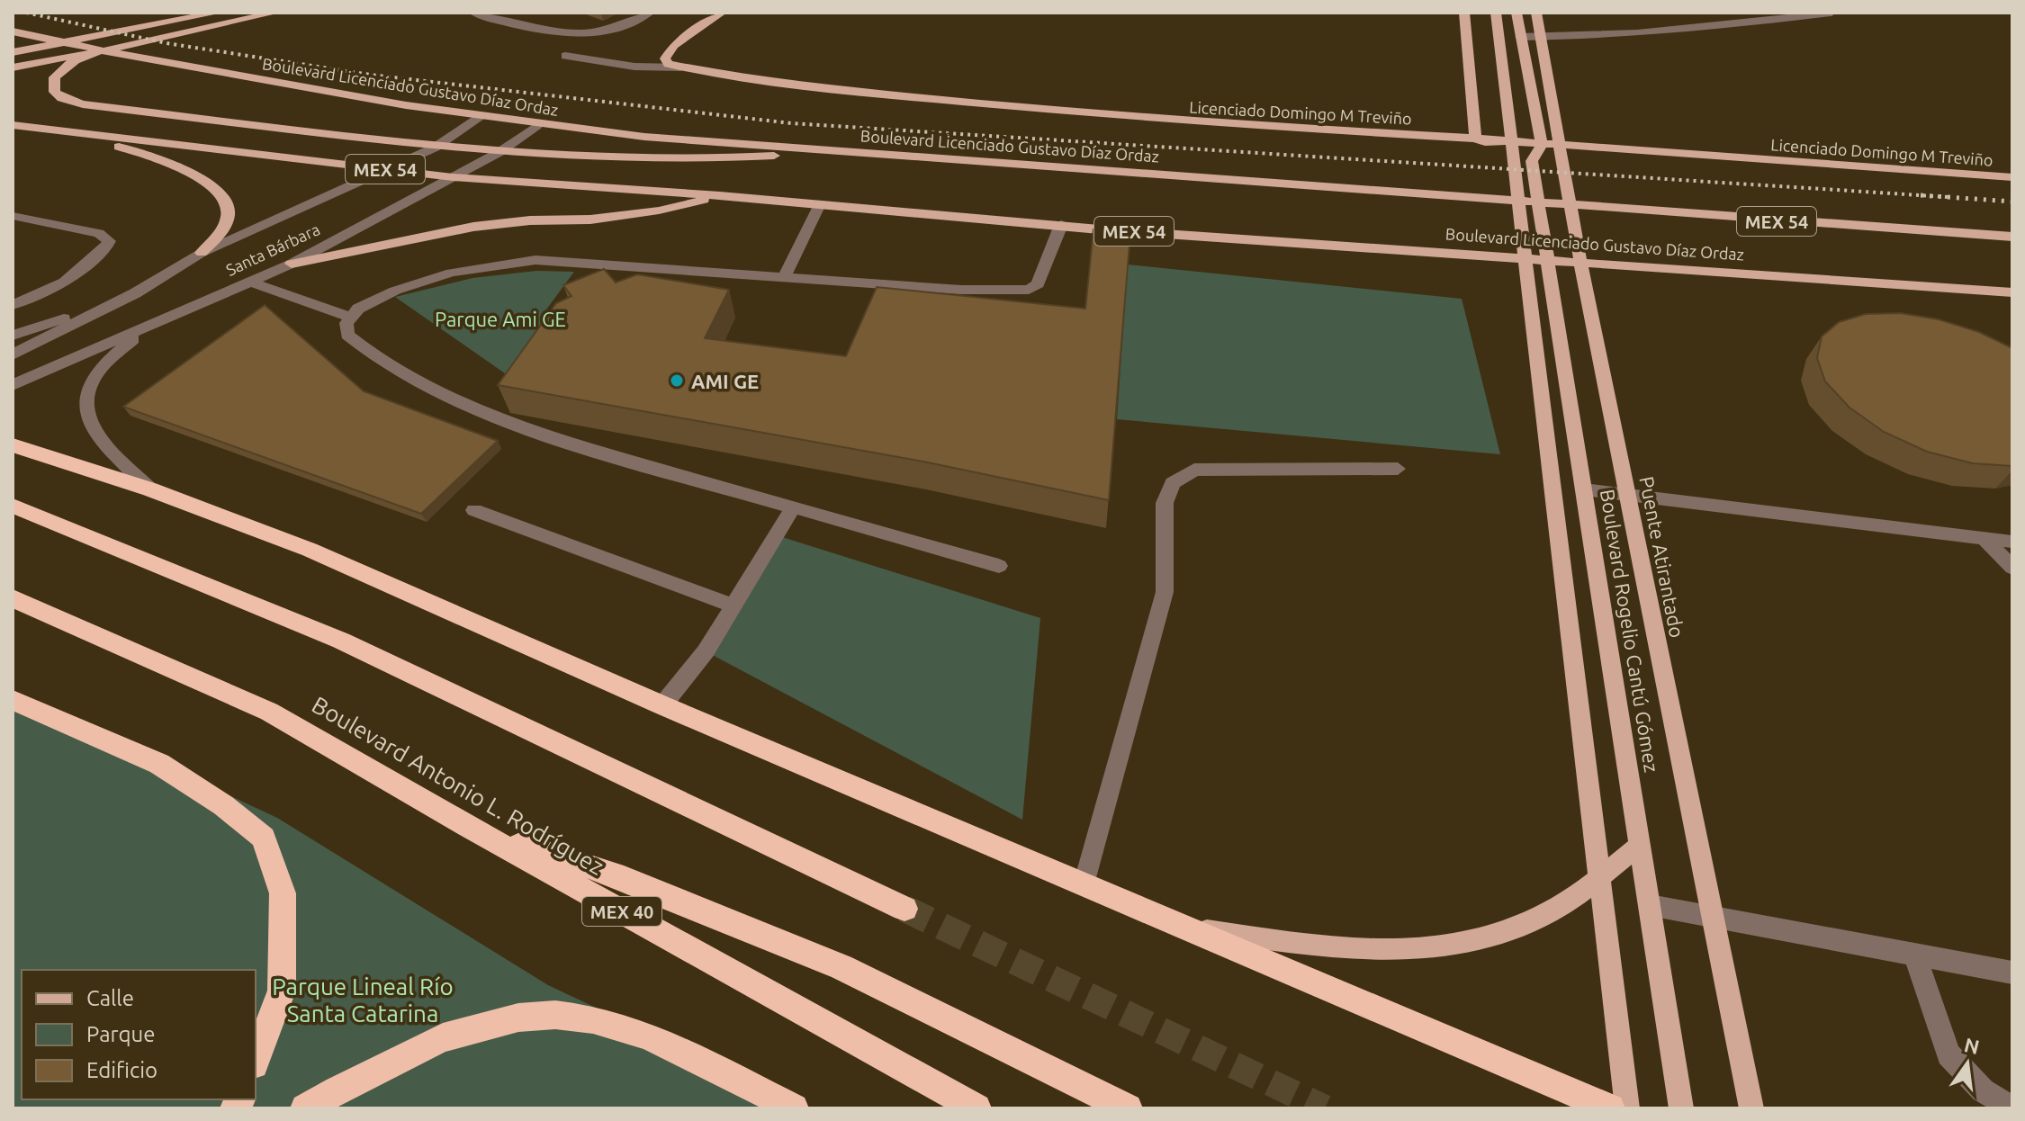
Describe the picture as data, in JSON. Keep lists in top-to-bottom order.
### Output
{
  "streets": {
    "highway": ["Boulevard Antonio L. Rodríguez", "MEX 40"],
    "main road": [
      "Boulevard Licenciado Gustavo Díaz Ordaz",
      "Licenciado Domingo M Treviño",
      "MEX 54",
      "Puente Atirantado",
      "Boulevard Rogelio Cantú Gómez"
    ],
    "street": ["Santa Bárbara"]
  },
  "crossings": [
    ["Boulevard Licenciado Gustavo Díaz Ordaz", "Santa Bárbara"],
    ["Boulevard Licenciado Gustavo Díaz Ordaz", "Boulevard Rogelio Cantú Gómez"]
  ],
  "parks": ["Parque Ami GE", "Parque Lineal Río Santa Catarina"],
  "places": ["AMI GE"],
  "legend": ["Calle", "Parque", "Edificio"],
  "north": "top"
}
